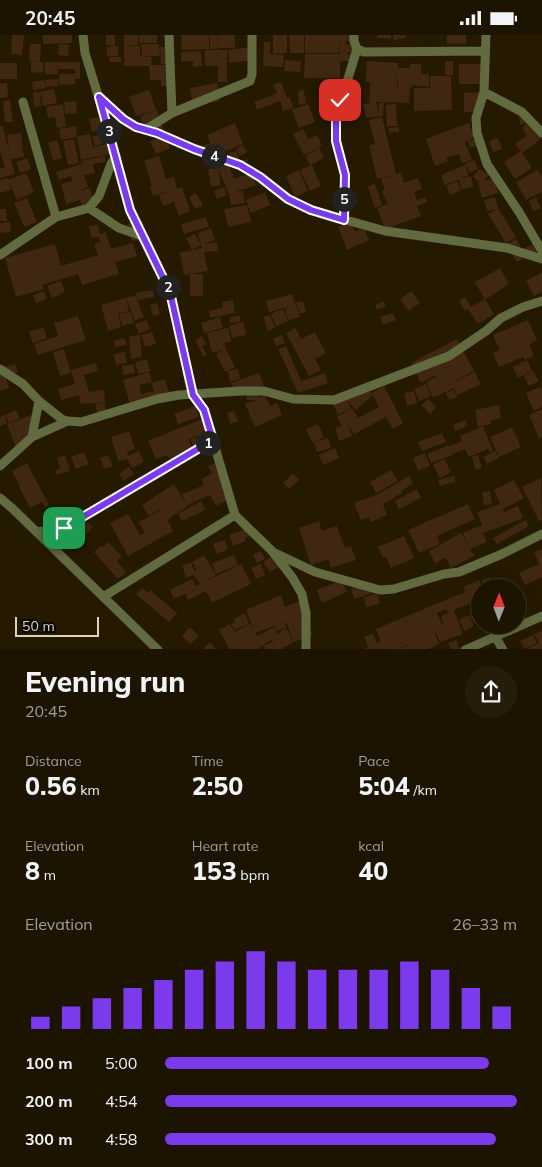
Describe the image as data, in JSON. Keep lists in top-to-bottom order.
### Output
{
  "scale_bar": "50 m",
  "north": "top",
  "page": {
    "status": "20:45",
    "pins": [
      "3",
      "4",
      "5",
      "2",
      "1"
    ],
    "scale": "50 m",
    "heading": ["Evening run", "20:45"],
    "stats": [
      ["Distance", "0.56 km"],
      ["Time", "2:50"],
      ["Pace", "5:04 /km"],
      ["Elevation", "8 m"],
      ["Heart rate", "153 bpm"],
      ["kcal", "40"]
    ],
    "chart": ["Elevation", "26–33 m"],
    "list": [
      {
        "name": "100 m",
        "note": "5:00"
      },
      {
        "name": "200 m",
        "note": "4:54"
      },
      {
        "name": "300 m",
        "note": "4:58"
      }
    ]
  }
}
